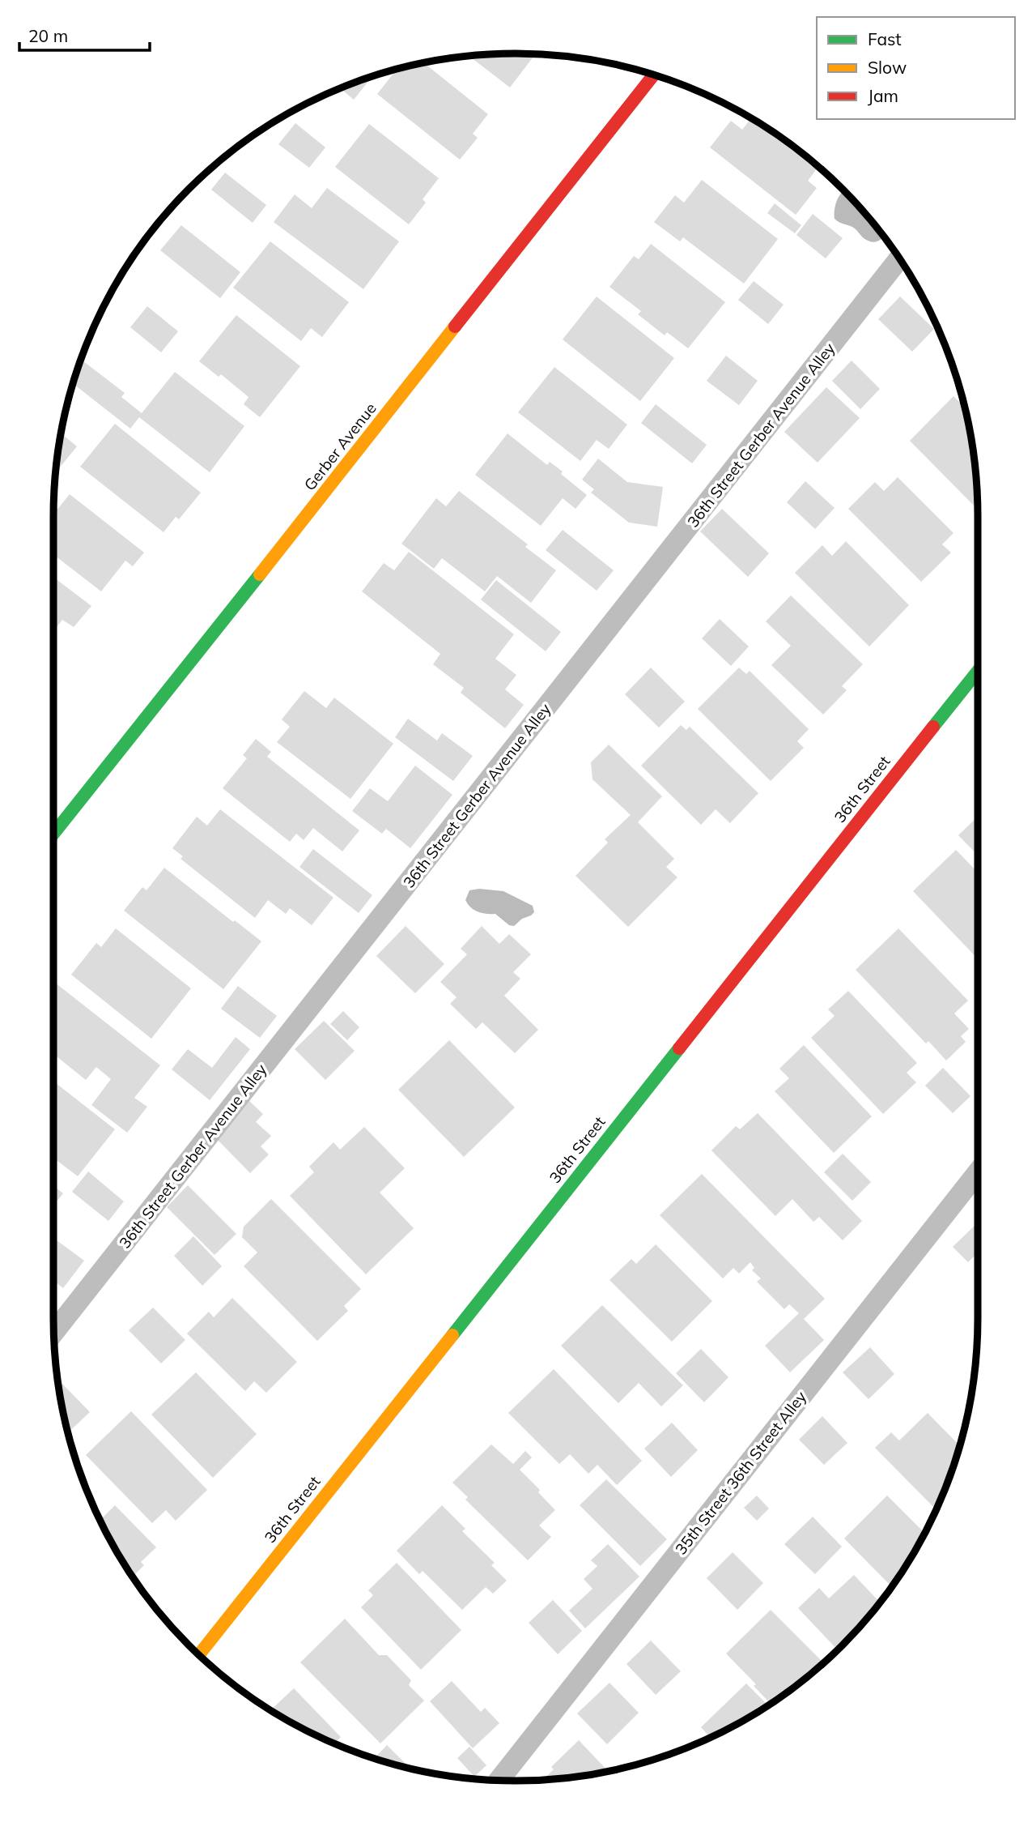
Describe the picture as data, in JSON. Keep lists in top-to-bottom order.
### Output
{
  "streets": {
    "street": ["Gerber Avenue", "36th Street"],
    "lane": ["36th Street Gerber Avenue Alley", "35th Street 36th Street Alley"]
  },
  "legend": ["Fast", "Slow", "Jam"],
  "scale_bar": "20 m"
}
